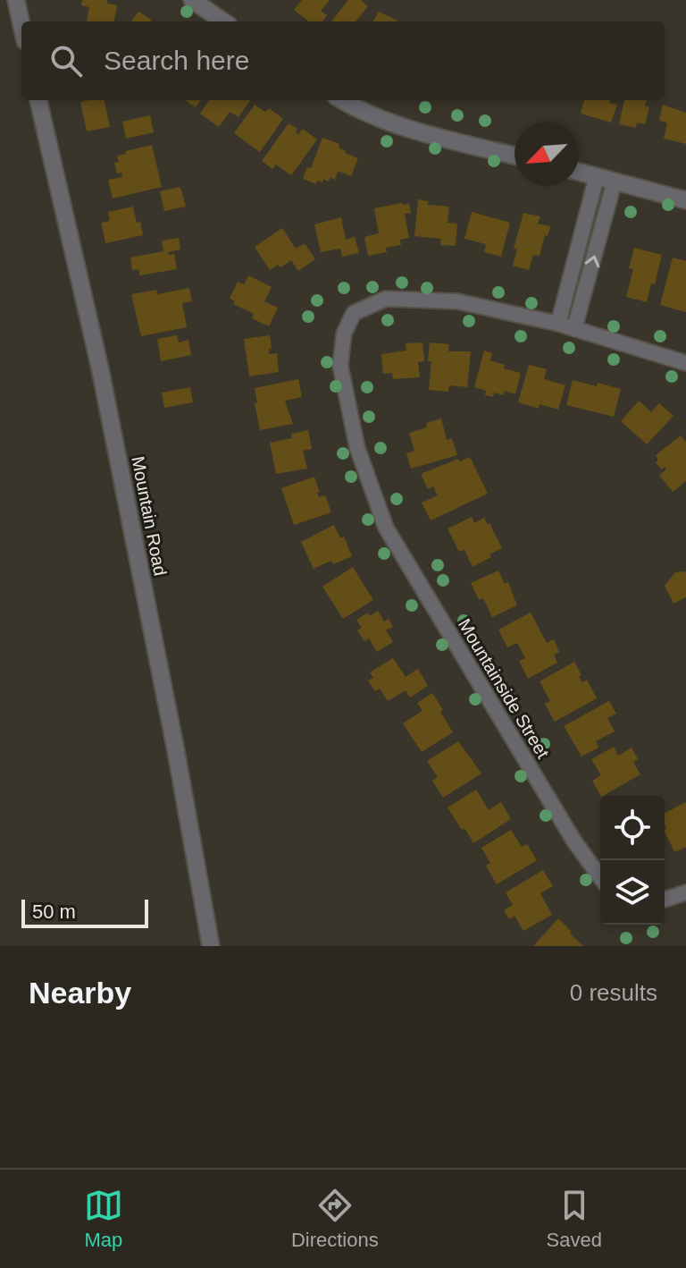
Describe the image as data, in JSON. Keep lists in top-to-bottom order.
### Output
{
  "streets": {
    "street": ["Mountain Road", "Mountainside Street"]
  },
  "scale_bar": "50 m",
  "north": "bottom left",
  "page": {
    "search": "Search here",
    "scale": "50 m",
    "heading": ["Nearby", "0 results"],
    "nav": ["Map", "Directions", "Saved"]
  }
}
